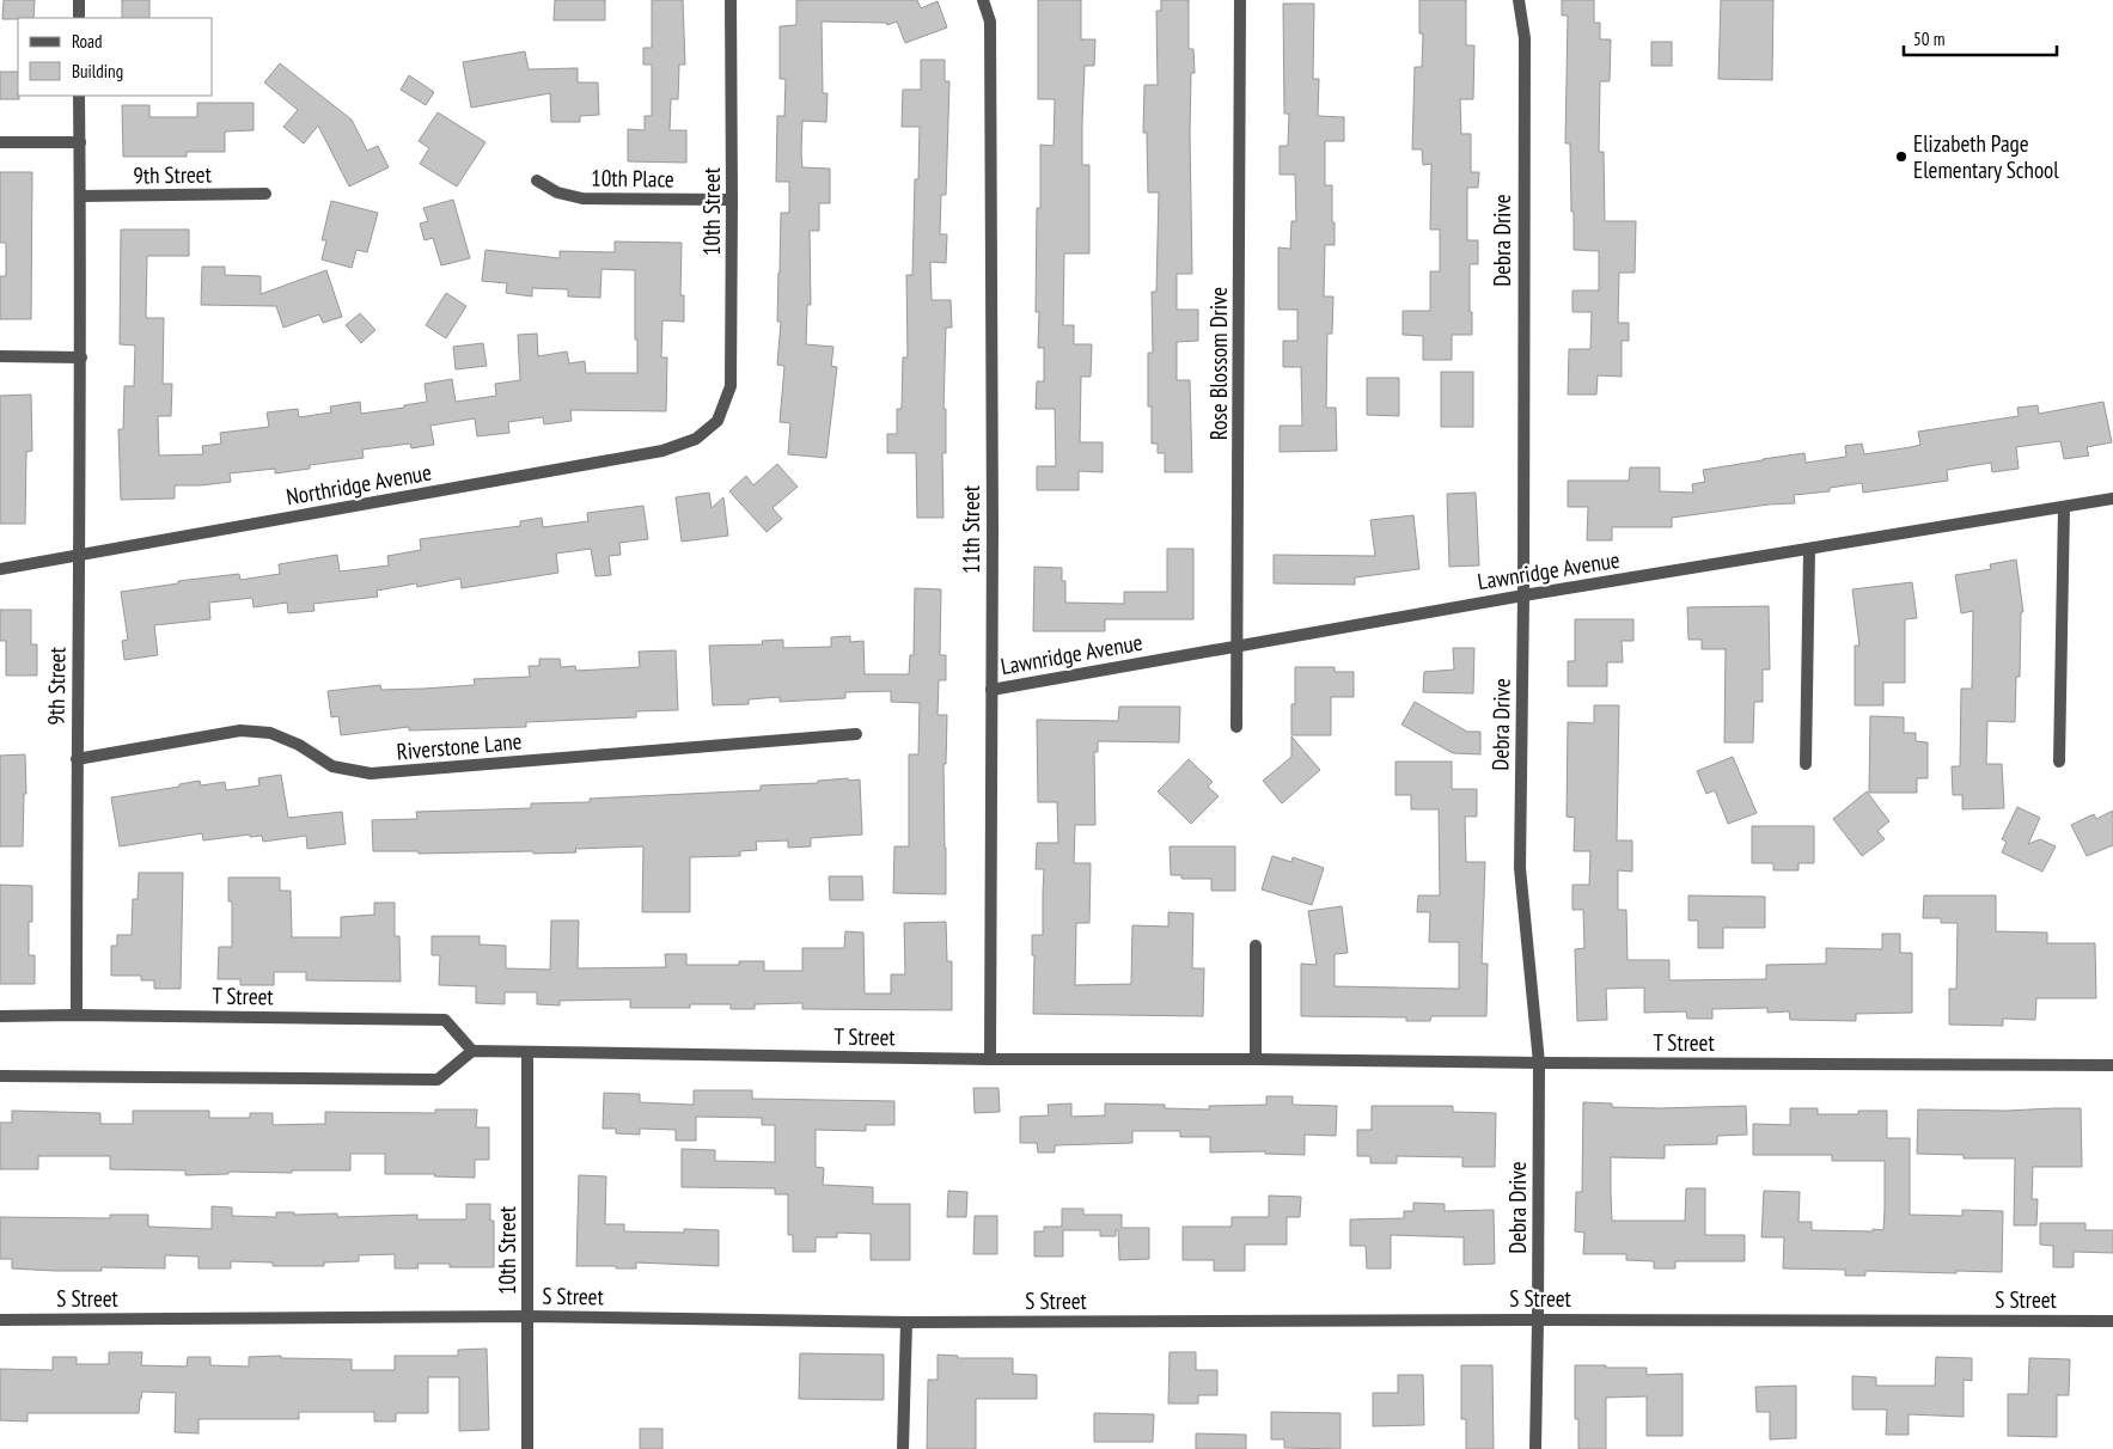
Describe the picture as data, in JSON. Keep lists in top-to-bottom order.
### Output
{
  "streets": {
    "street": [
      "9th Street",
      "10th Place",
      "10th Street",
      "Debra Drive",
      "Rose Blossom Drive",
      "Northridge Avenue",
      "11th Street",
      "Lawnridge Avenue",
      "Riverstone Lane",
      "T Street",
      "S Street"
    ]
  },
  "crossings": [
    ["9th Street", "Northridge Avenue"],
    ["9th Street", "Riverstone Lane"],
    ["9th Street", "T Street"],
    ["10th Place", "10th Street"],
    ["10th Street", "Northridge Avenue"],
    ["10th Street", "T Street"],
    ["10th Street", "S Street"],
    ["Debra Drive", "Lawnridge Avenue"],
    ["Debra Drive", "T Street"],
    ["Debra Drive", "S Street"],
    ["Rose Blossom Drive", "Lawnridge Avenue"],
    ["11th Street", "Lawnridge Avenue"],
    ["11th Street", "T Street"]
  ],
  "places": ["Elizabeth Page Elementary School"],
  "legend": ["Road", "Building"],
  "scale_bar": "50 m"
}
